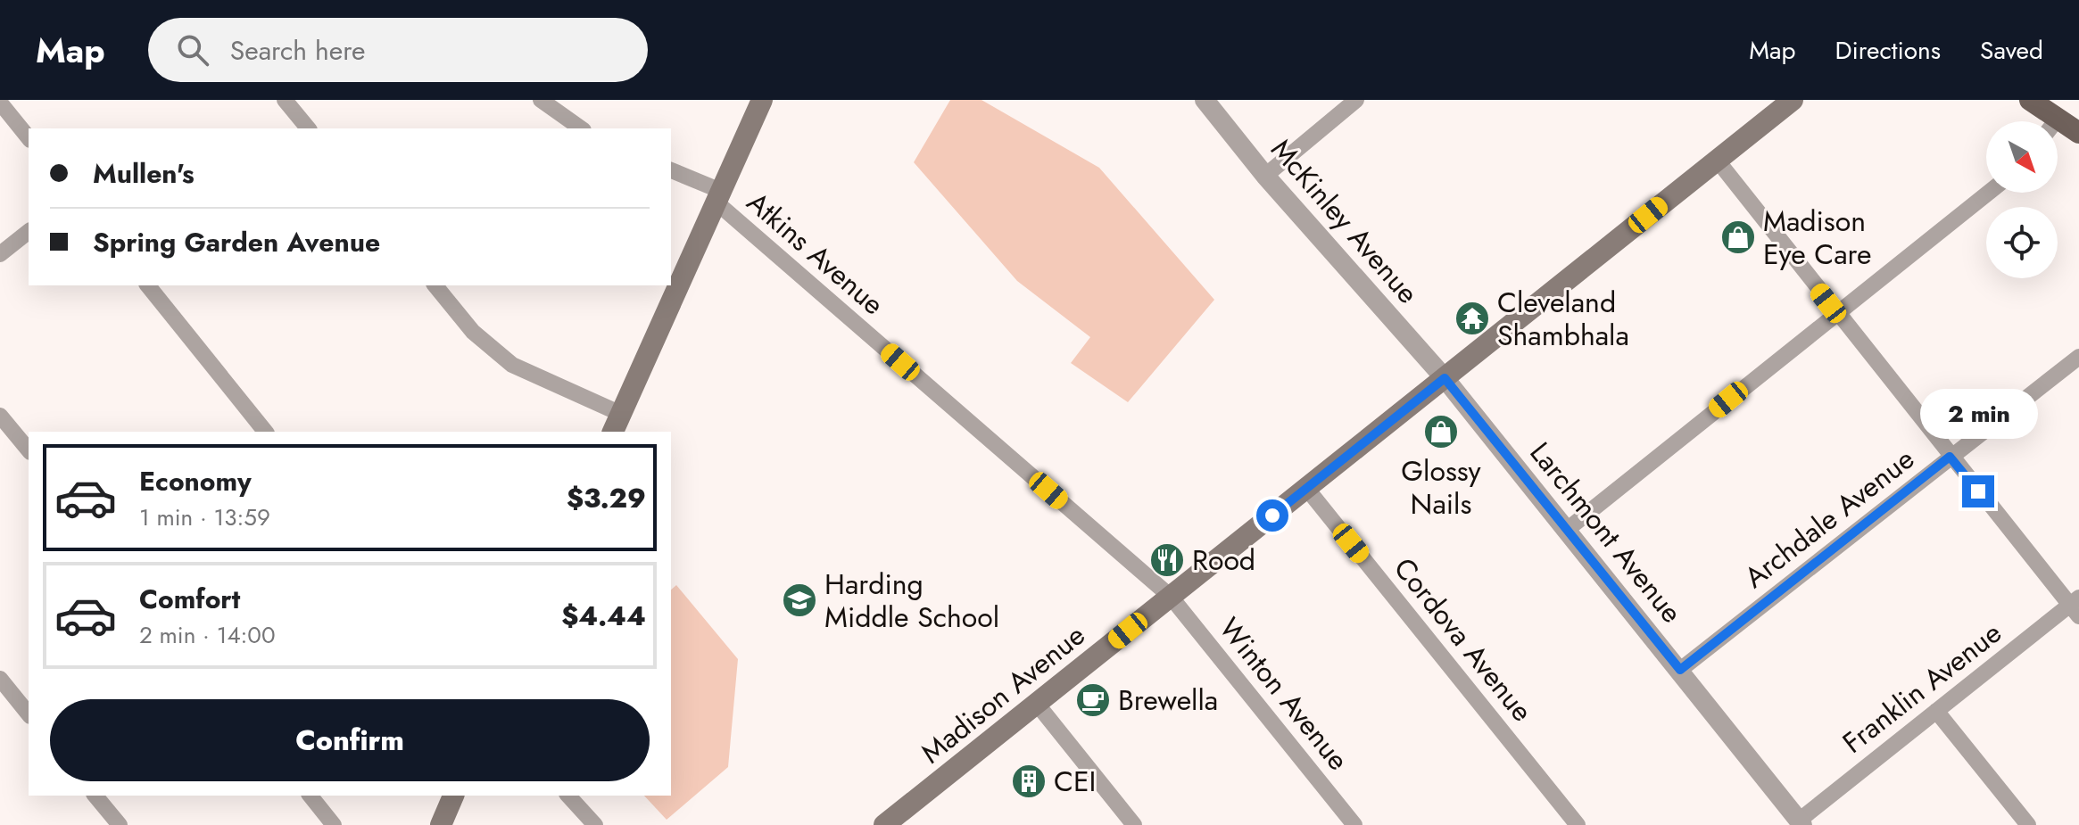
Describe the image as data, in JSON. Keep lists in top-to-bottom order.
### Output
{
  "streets": {
    "main road": ["Madison Avenue"],
    "street": [
      "McKinley Avenue",
      "Atkins Avenue",
      "Archdale Avenue",
      "Larchmont Avenue",
      "Cordova Avenue",
      "Franklin Avenue",
      "Winton Avenue"
    ]
  },
  "crossings": [
    ["McKinley Avenue", "Larchmont Avenue"],
    ["McKinley Avenue", "Madison Avenue"],
    ["Atkins Avenue", "Madison Avenue"],
    ["Atkins Avenue", "Winton Avenue"],
    ["Archdale Avenue", "Larchmont Avenue"],
    ["Larchmont Avenue", "Franklin Avenue"],
    ["Larchmont Avenue", "Madison Avenue"],
    ["Cordova Avenue", "Madison Avenue"],
    ["Madison Avenue", "Winton Avenue"]
  ],
  "places": {
    "shop": ["Madison Eye Care", "Glossy Nails"],
    "temple": ["Cleveland Shambhala"],
    "restaurant": ["Rood"],
    "school or university": ["Harding Middle School"],
    "cafe": ["Brewella"],
    "building": ["CEI"]
  },
  "north": "bottom right",
  "page": {
    "header": "Map",
    "search": "Search here",
    "nav": ["Map", "Directions", "Saved"],
    "banner": ["Mullen's", "Spring Garden Avenue"],
    "bubble": "2 min",
    "list": [
      {
        "name": "Economy",
        "note": "1 min · 13:59",
        "value": "$3.29"
      },
      {
        "name": "Comfort",
        "note": "2 min · 14:00",
        "value": "$4.44"
      }
    ],
    "buttons": "Confirm"
  }
}
